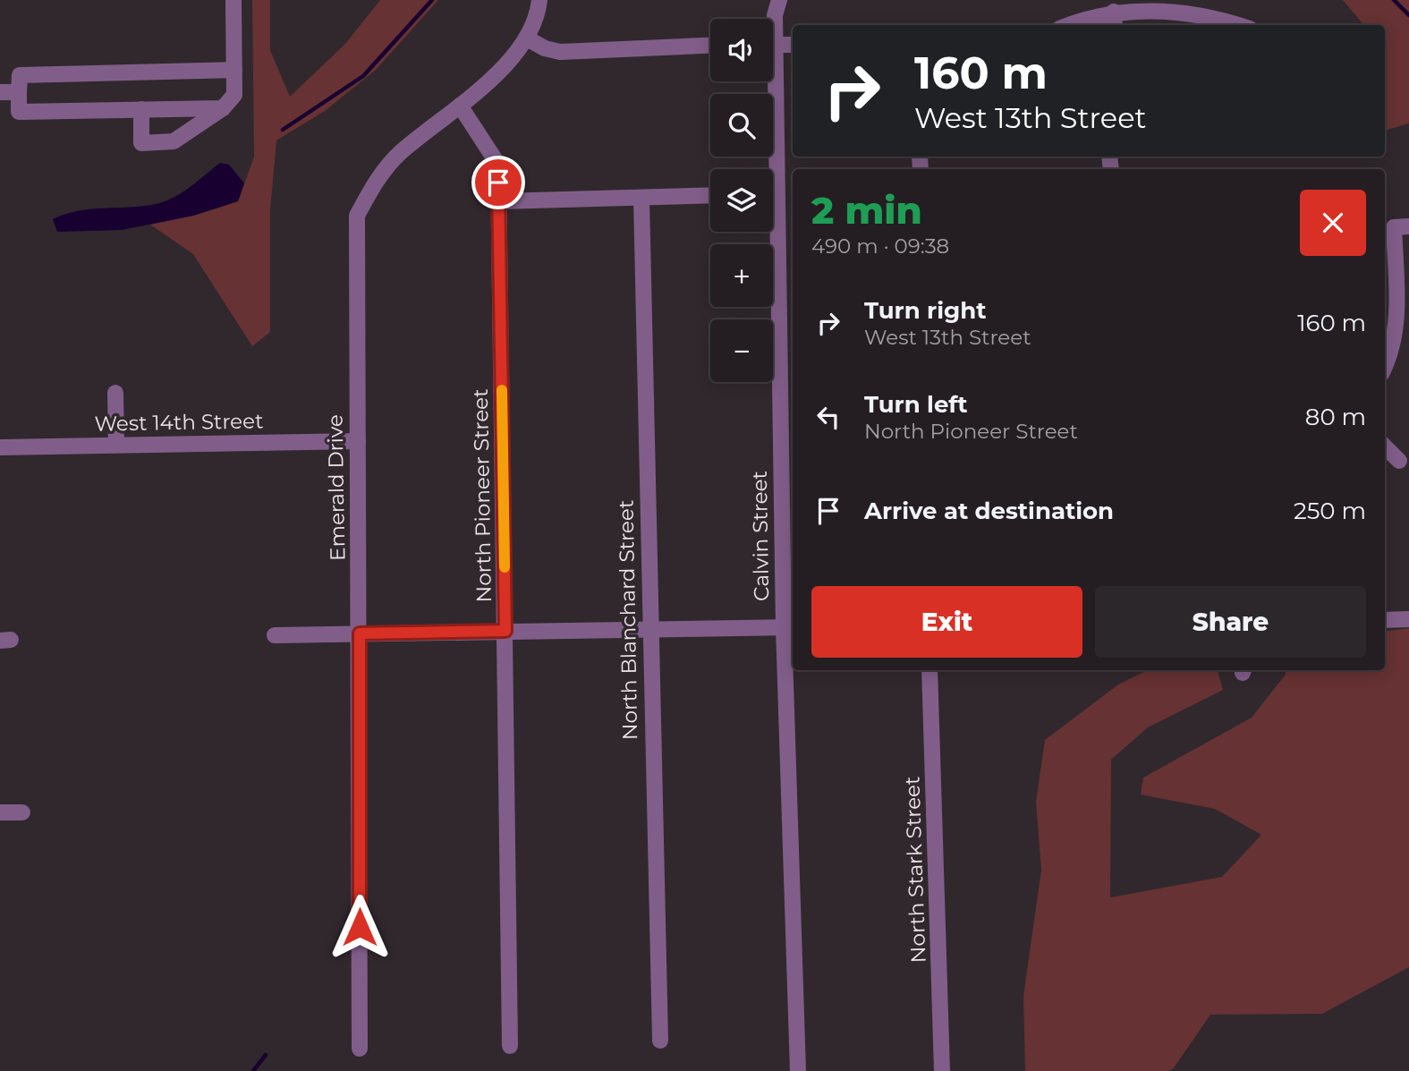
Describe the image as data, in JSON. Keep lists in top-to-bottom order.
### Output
{
  "streets": {
    "street": [
      "West 14th Street",
      "Emerald Drive",
      "North Pioneer Street",
      "Calvin Street",
      "North Blanchard Street",
      "North Stark Street"
    ]
  },
  "crossings": [
    ["West 14th Street", "Emerald Drive"],
    ["Emerald Drive", "North Pioneer Street"]
  ],
  "page": {
    "map_buttons": ["+", "−"],
    "turn": ["160 m", "West 13th Street"],
    "heading": ["2 min", "490 m · 09:38"],
    "list": [
      {
        "name": "Turn right",
        "note": "West 13th Street",
        "value": "160 m"
      },
      {
        "name": "Turn left",
        "note": "North Pioneer Street",
        "value": "80 m"
      },
      {
        "name": "Arrive at destination",
        "value": "250 m"
      }
    ],
    "buttons": ["Exit", "Share"]
  }
}
